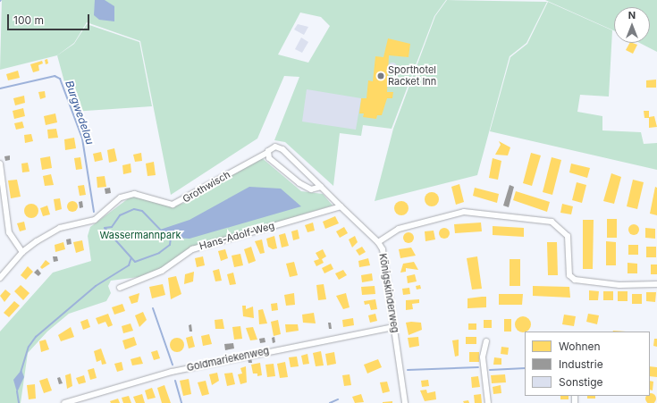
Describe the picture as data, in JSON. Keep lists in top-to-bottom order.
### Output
{
  "streets": {
    "street": [
      "Grothwisch",
      "Hans-Adolf-Weg",
      "Königskinderweg",
      "Goldmariekenweg"
    ]
  },
  "crossings": [
    ["Grothwisch", "Königskinderweg"],
    ["Hans-Adolf-Weg", "Königskinderweg"],
    ["Königskinderweg", "Goldmariekenweg"]
  ],
  "water": ["Burgwedelau"],
  "parks": ["Wassermannpark"],
  "places": ["Sporthotel Racket Inn"],
  "legend": ["Wohnen", "Industrie", "Sonstige"],
  "scale_bar": "100 m",
  "north": "top"
}
